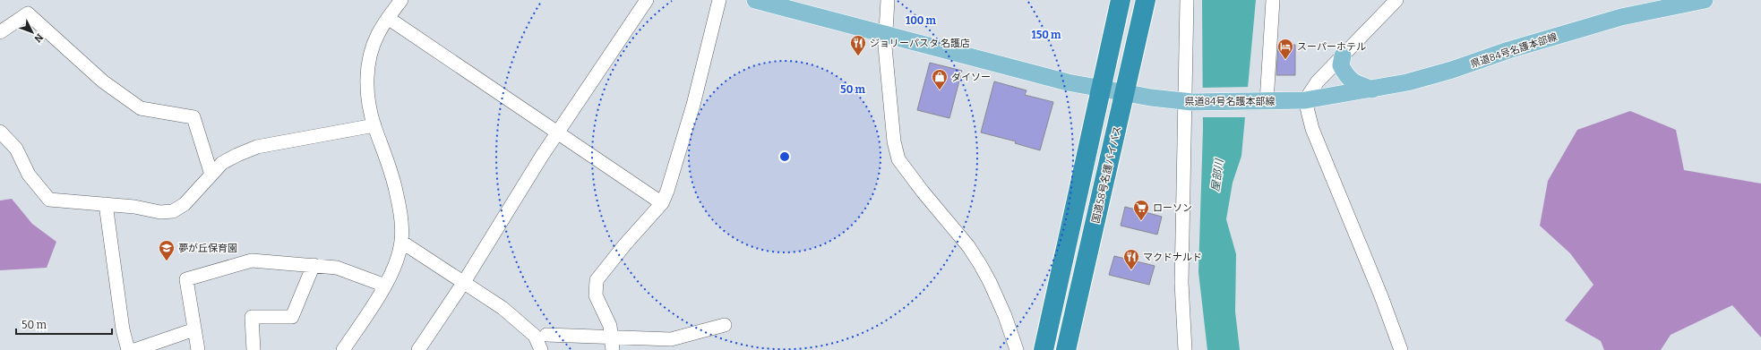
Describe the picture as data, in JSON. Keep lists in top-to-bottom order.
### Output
{
  "streets": {
    "highway": ["国道58号名護バイパス"],
    "main road": ["県道84号名護本部線"]
  },
  "crossings": [
    ["県道84号名護本部線", "国道58号名護バイパス"]
  ],
  "water": ["屋部川"],
  "places": {
    "restaurant": ["ジョリーパスタ 名護店", "マクドナルド"],
    "hotel": ["スーパーホテル"],
    "shop": ["ダイソー"],
    "supermarket": ["ローソン"],
    "school or university": ["夢が丘保育園"]
  },
  "scale_bar": "50 m",
  "north": "bottom right",
  "rings": ["100 m", "150 m", "50 m"]
}
